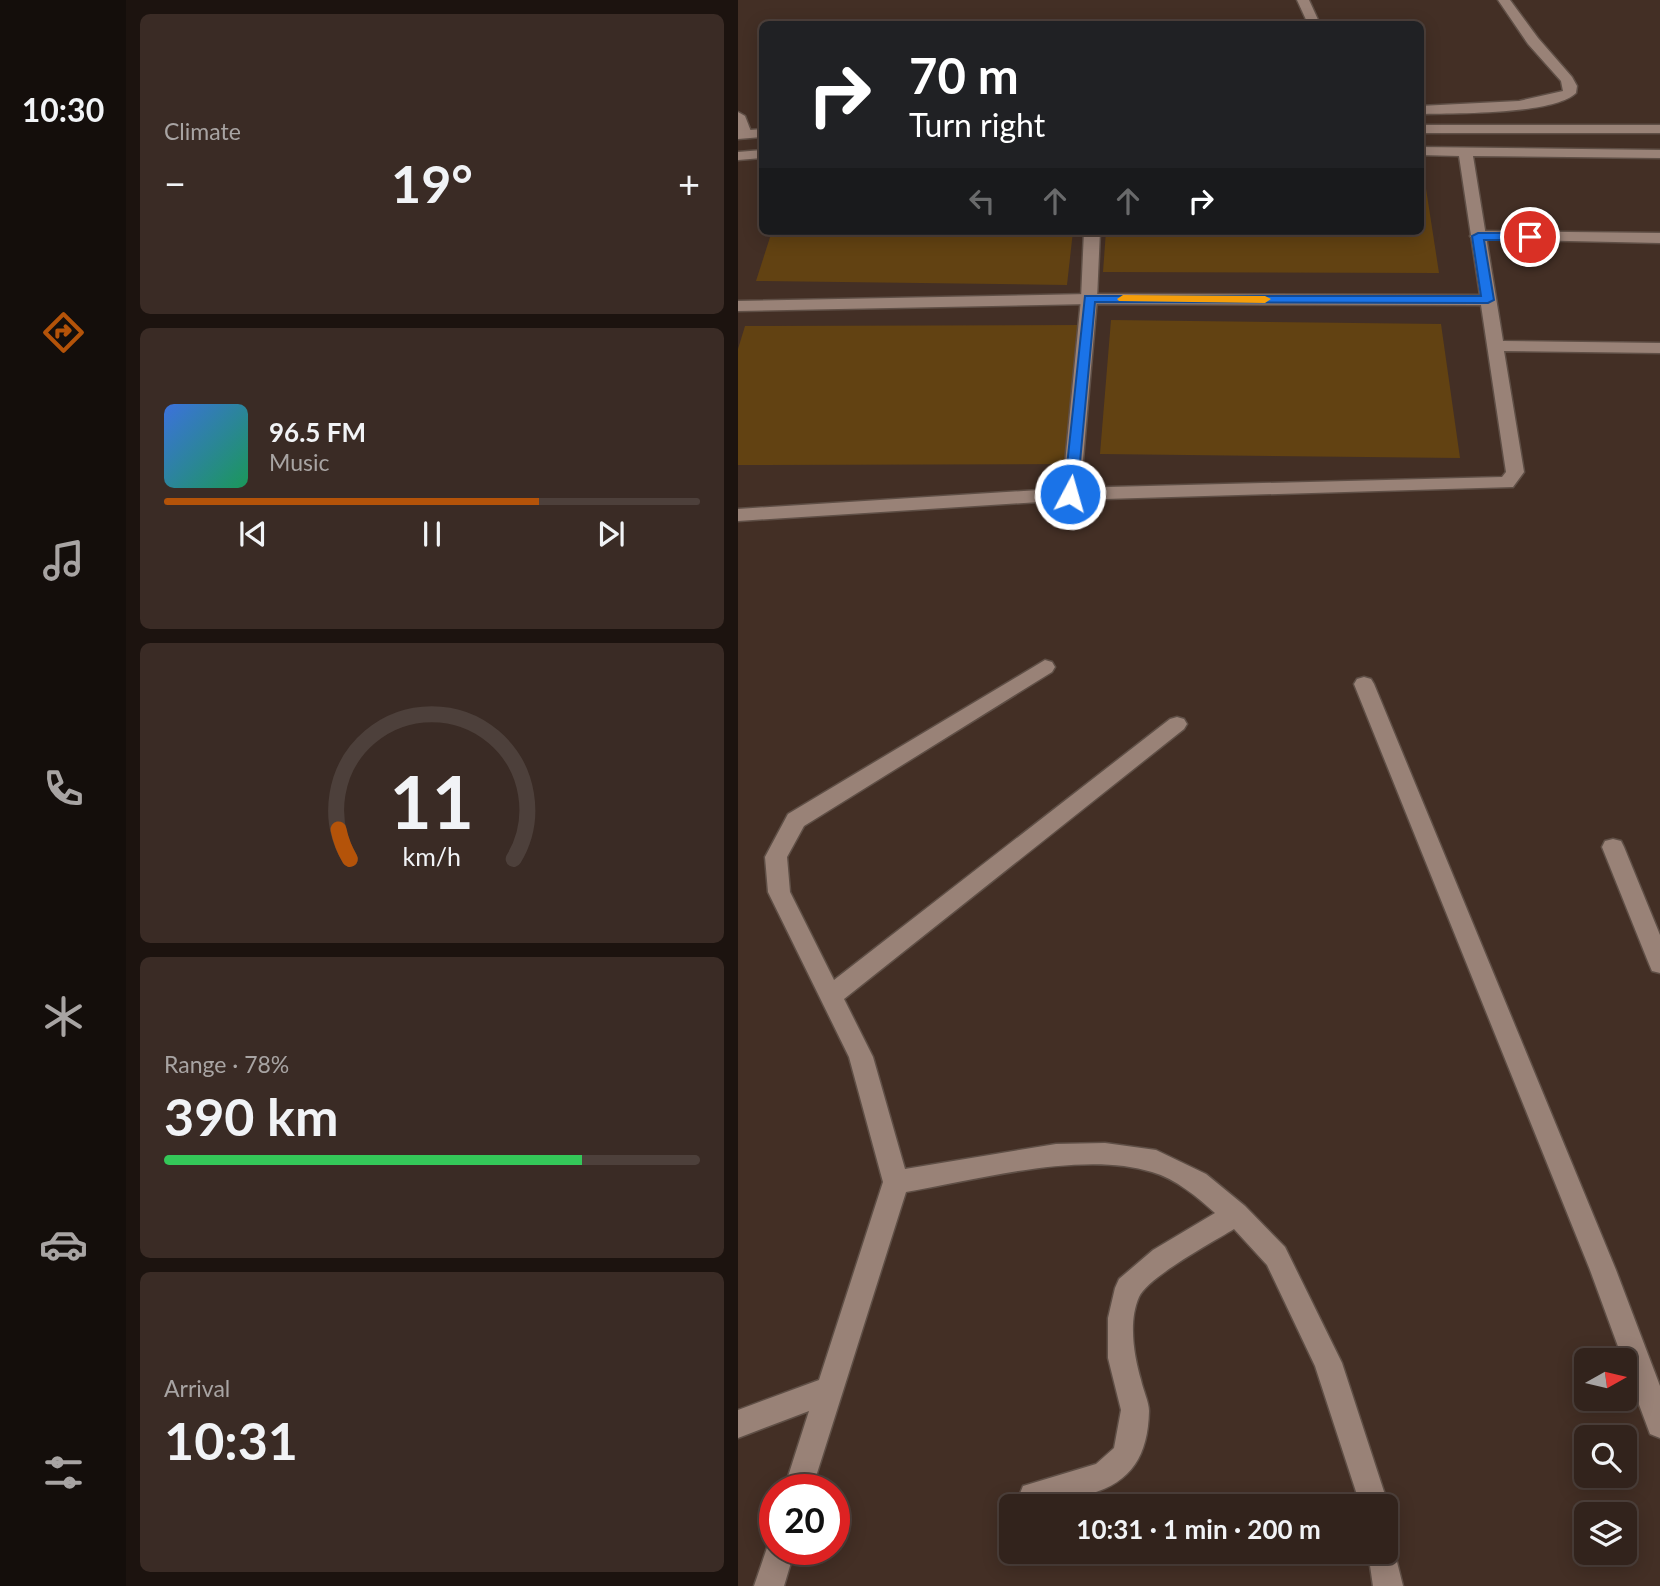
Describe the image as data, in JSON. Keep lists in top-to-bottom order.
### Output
{
  "north": "right",
  "page": {
    "tabs": "10:30",
    "tile": [
      "Climate",
      ["Range · 78%", "390 km"],
      ["Arrival", "10:31"]
    ],
    "turn": ["70 m", "Turn right"],
    "heat": ["−", "19°", "+"],
    "song": ["96.5 FM", "Music"],
    "limit": "20",
    "trip": "10:31 · 1 min · 200 m",
    "gauge": ["11", "km/h"]
  }
}
